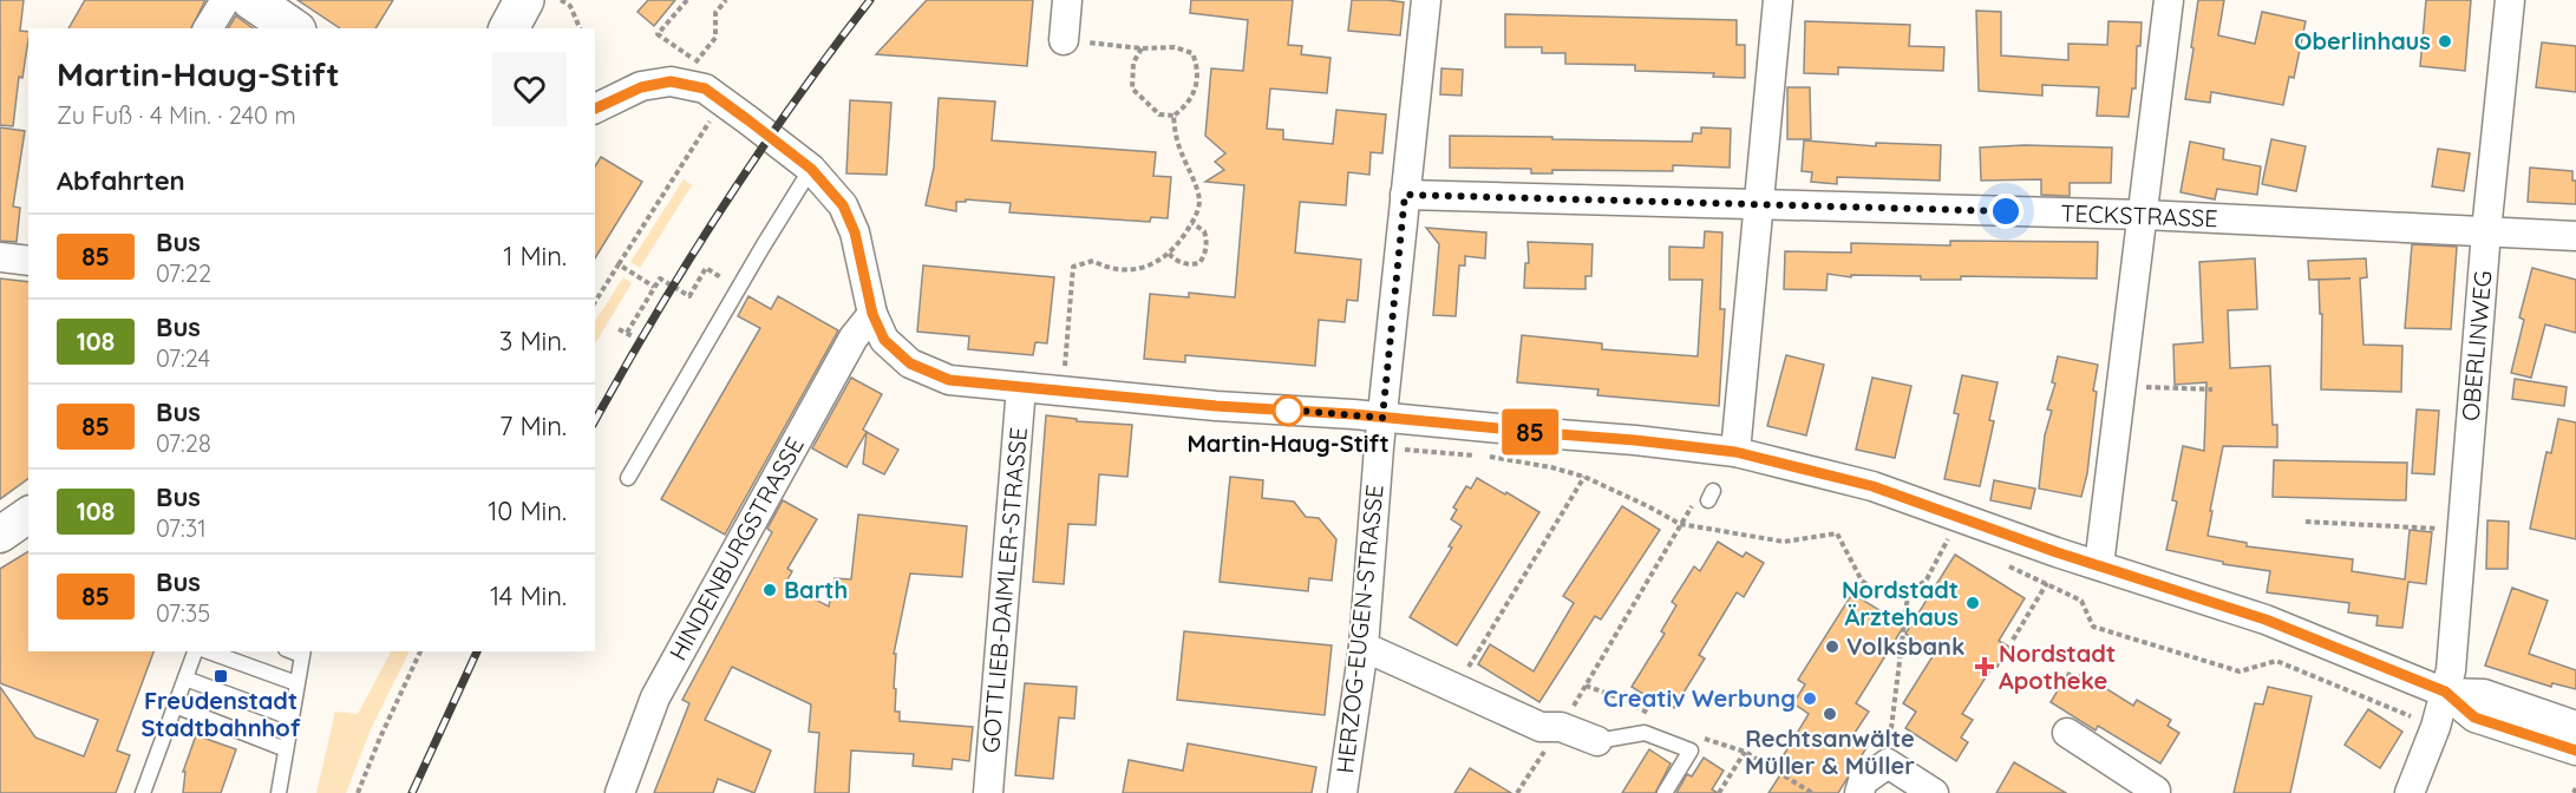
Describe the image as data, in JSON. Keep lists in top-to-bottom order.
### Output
{
  "streets": {
    "street": [
      "TECKSTRASSE",
      "OBERLINWEG",
      "HINDENBURGSTRASSE",
      "GOTTLIEB-DAIMLER-STRASSE",
      "HERZOG-EUGEN-STRASSE"
    ]
  },
  "crossings": [
    ["TECKSTRASSE", "OBERLINWEG"],
    ["TECKSTRASSE", "HERZOG-EUGEN-STRASSE"]
  ],
  "places": {
    "other": [
      "Oberlinhaus",
      "Martin-Haug-Stift",
      "Barth",
      "Nordstadt Ärztehaus",
      "Volksbank",
      "Creativ Werbung",
      "Rechtsanwälte Müller & Müller"
    ],
    "health": ["Nordstadt Apotheke"],
    "transit": ["Freudenstadt Stadtbahnhof"]
  },
  "lines": ["bus line 85"],
  "page": {
    "on_map": "85",
    "heading": [
      ["Martin-Haug-Stift", "Zu Fuß · 4 Min. · 240 m"],
      "Abfahrten"
    ],
    "list": [
      {
        "mark": "85",
        "name": "Bus",
        "note": "07:22",
        "value": "1 Min."
      },
      {
        "mark": "108",
        "name": "Bus",
        "note": "07:24",
        "value": "3 Min."
      },
      {
        "mark": "85",
        "name": "Bus",
        "note": "07:28",
        "value": "7 Min."
      },
      {
        "mark": "108",
        "name": "Bus",
        "note": "07:31",
        "value": "10 Min."
      },
      {
        "mark": "85",
        "name": "Bus",
        "note": "07:35",
        "value": "14 Min."
      }
    ]
  }
}
